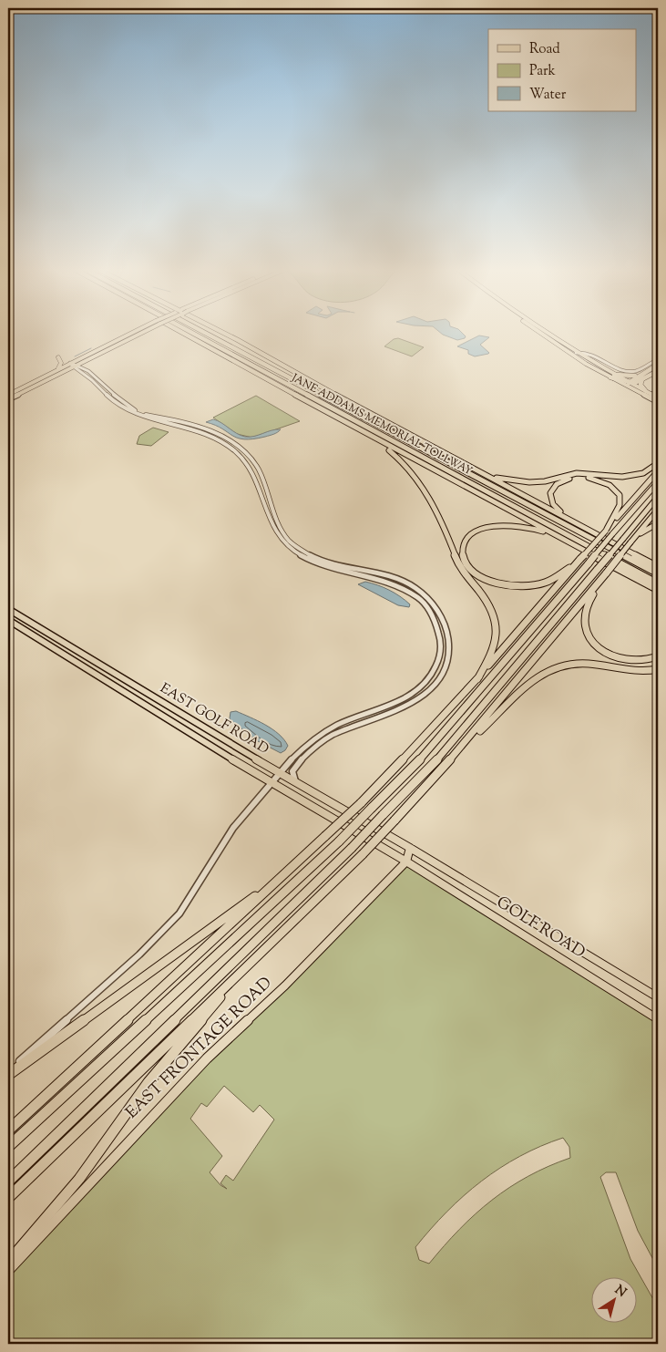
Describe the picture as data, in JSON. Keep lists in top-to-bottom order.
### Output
{
  "streets": {
    "highway": ["JANE ADDAMS MEMORIAL TOLLWAY"],
    "main road": ["EAST GOLF ROAD", "GOLF ROAD", "EAST FRONTAGE ROAD"]
  },
  "crossings": [
    ["EAST GOLF ROAD", "GOLF ROAD"],
    ["EAST GOLF ROAD", "EAST FRONTAGE ROAD"],
    ["GOLF ROAD", "EAST FRONTAGE ROAD"]
  ],
  "legend": ["Road", "Park", "Water"],
  "north": "top right"
}
